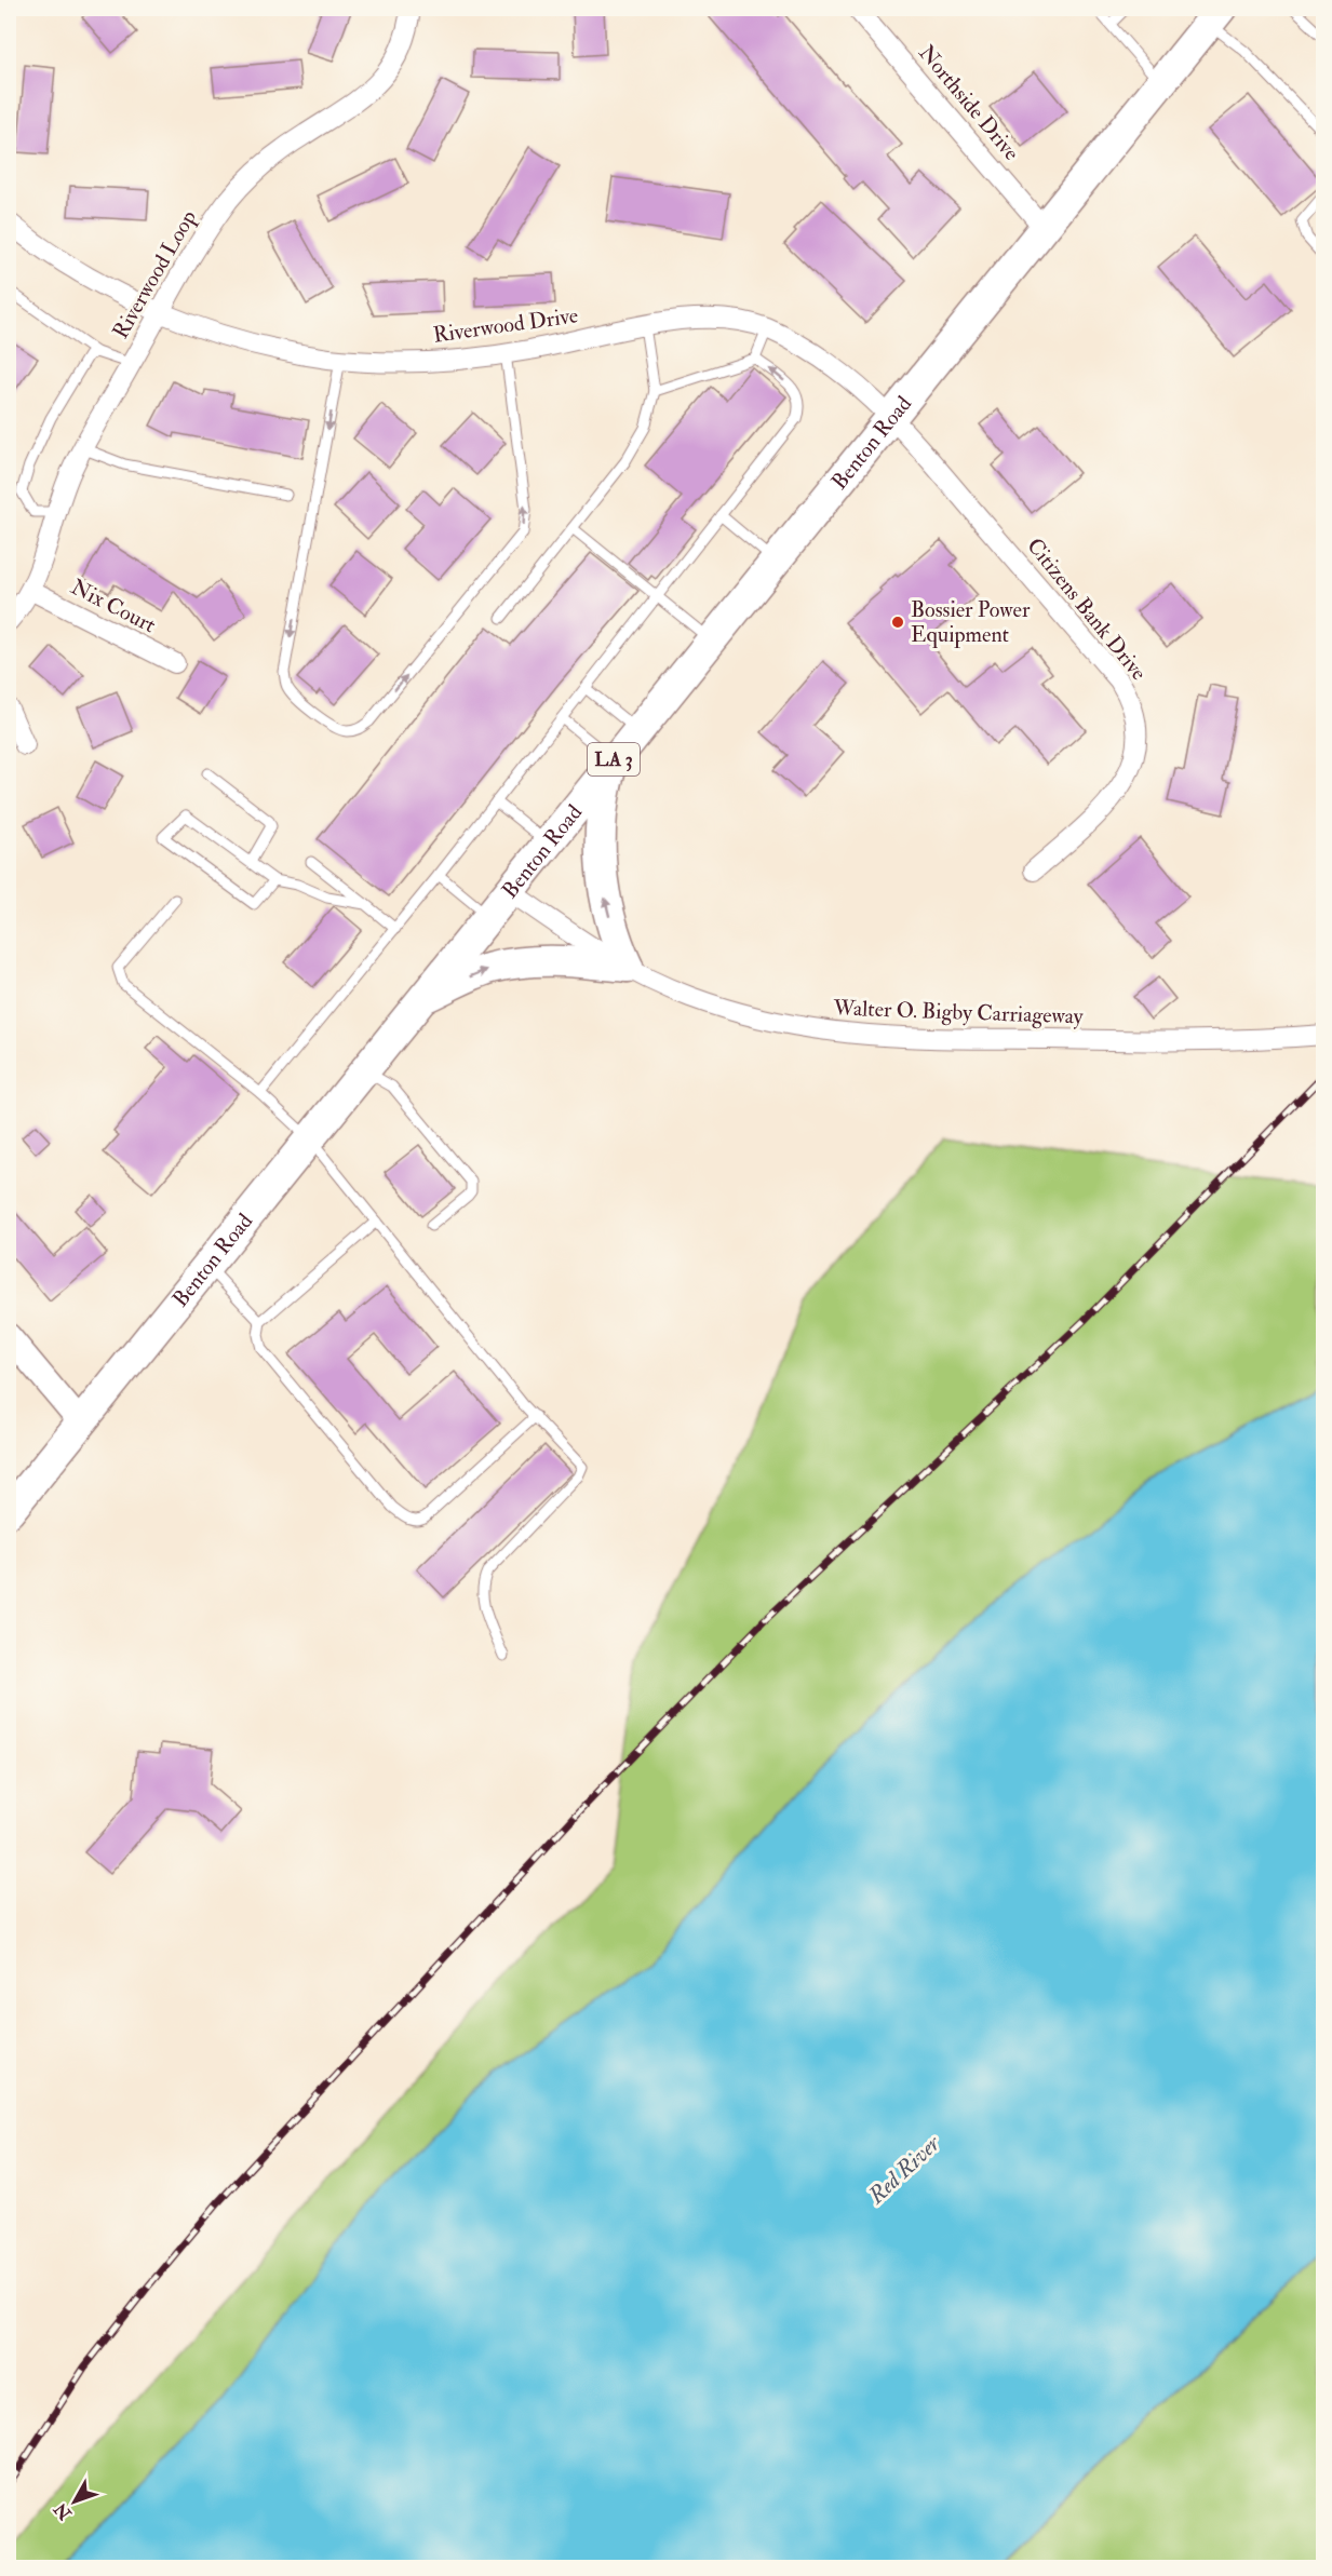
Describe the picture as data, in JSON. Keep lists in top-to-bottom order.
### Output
{
  "streets": {
    "main road": ["Benton Road", "LA 3"],
    "street": [
      "Northside Drive",
      "Riverwood Loop",
      "Riverwood Drive",
      "Nix Court",
      "Citizens Bank Drive",
      "Walter O. Bigby Carriageway"
    ]
  },
  "crossings": [
    ["Northside Drive", "Benton Road"],
    ["Riverwood Loop", "Riverwood Drive"],
    ["Riverwood Loop", "Nix Court"],
    ["Riverwood Drive", "Benton Road"],
    ["Riverwood Drive", "Citizens Bank Drive"],
    ["Benton Road", "Citizens Bank Drive"],
    ["Benton Road", "Walter O. Bigby Carriageway"]
  ],
  "water": ["Red River"],
  "places": ["Bossier Power Equipment"],
  "north": "bottom left"
}
